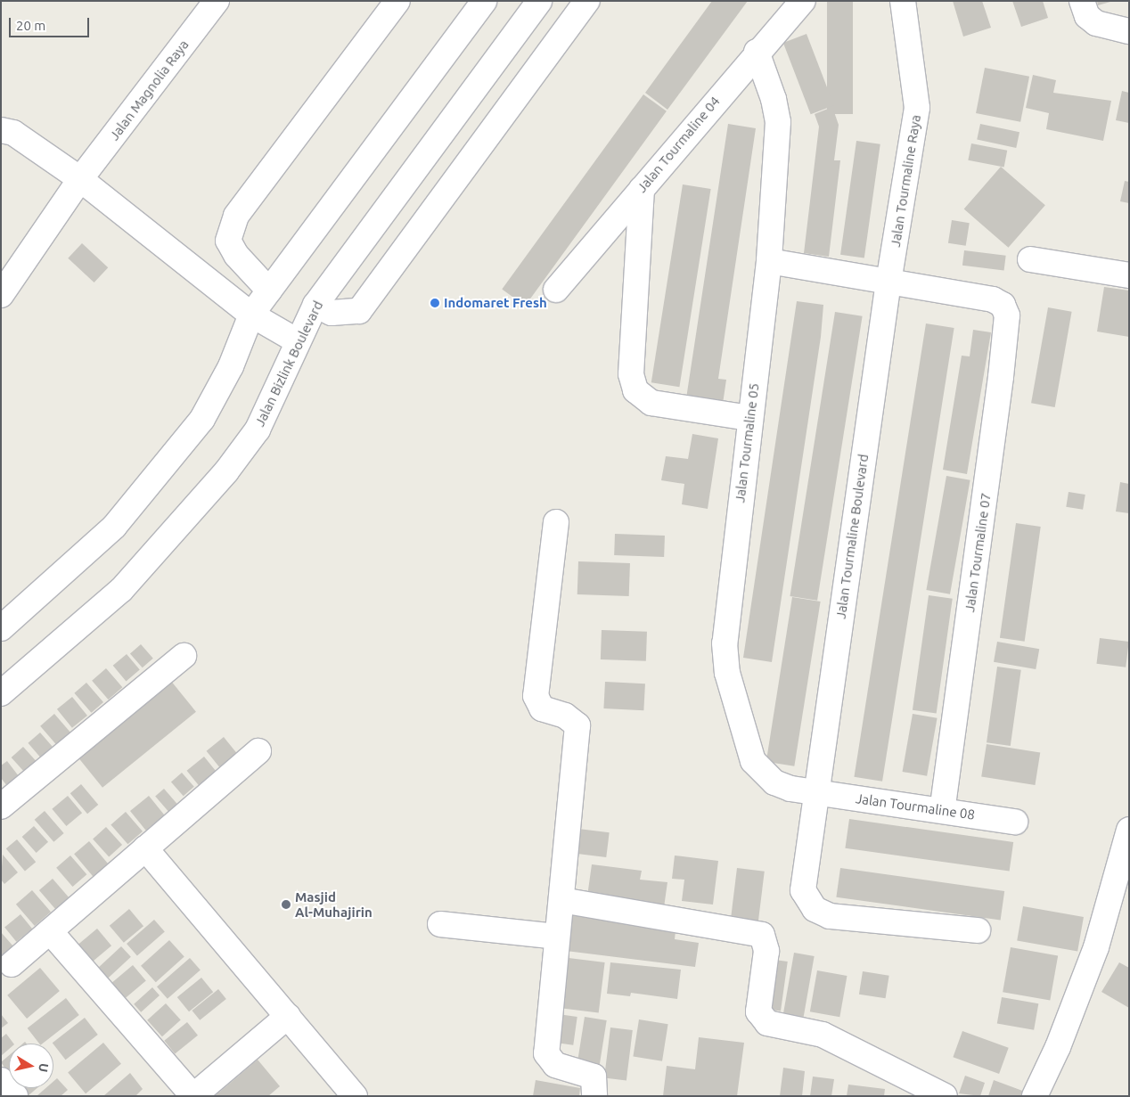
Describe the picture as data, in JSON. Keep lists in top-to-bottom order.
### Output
{
  "streets": {
    "street": [
      "Jalan Magnolia Raya",
      "Jalan Tourmaline 04",
      "Jalan Tourmaline Raya",
      "Jalan Bizlink Boulevard",
      "Jalan Tourmaline 05",
      "Jalan Tourmaline Boulevard",
      "Jalan Tourmaline 07",
      "Jalan Tourmaline 08"
    ]
  },
  "crossings": [
    ["Jalan Tourmaline 04", "Jalan Tourmaline 05"],
    ["Jalan Tourmaline Raya", "Jalan Tourmaline Boulevard"],
    ["Jalan Tourmaline Raya", "Jalan Tourmaline 07"],
    ["Jalan Tourmaline 05", "Jalan Tourmaline Boulevard"],
    ["Jalan Tourmaline 05", "Jalan Tourmaline 08"],
    ["Jalan Tourmaline Boulevard", "Jalan Tourmaline 07"],
    ["Jalan Tourmaline Boulevard", "Jalan Tourmaline 08"],
    ["Jalan Tourmaline 07", "Jalan Tourmaline 08"]
  ],
  "places": ["Indomaret Fresh", "Masjid Al-Muhajirin"],
  "scale_bar": "20 m",
  "north": "right"
}
